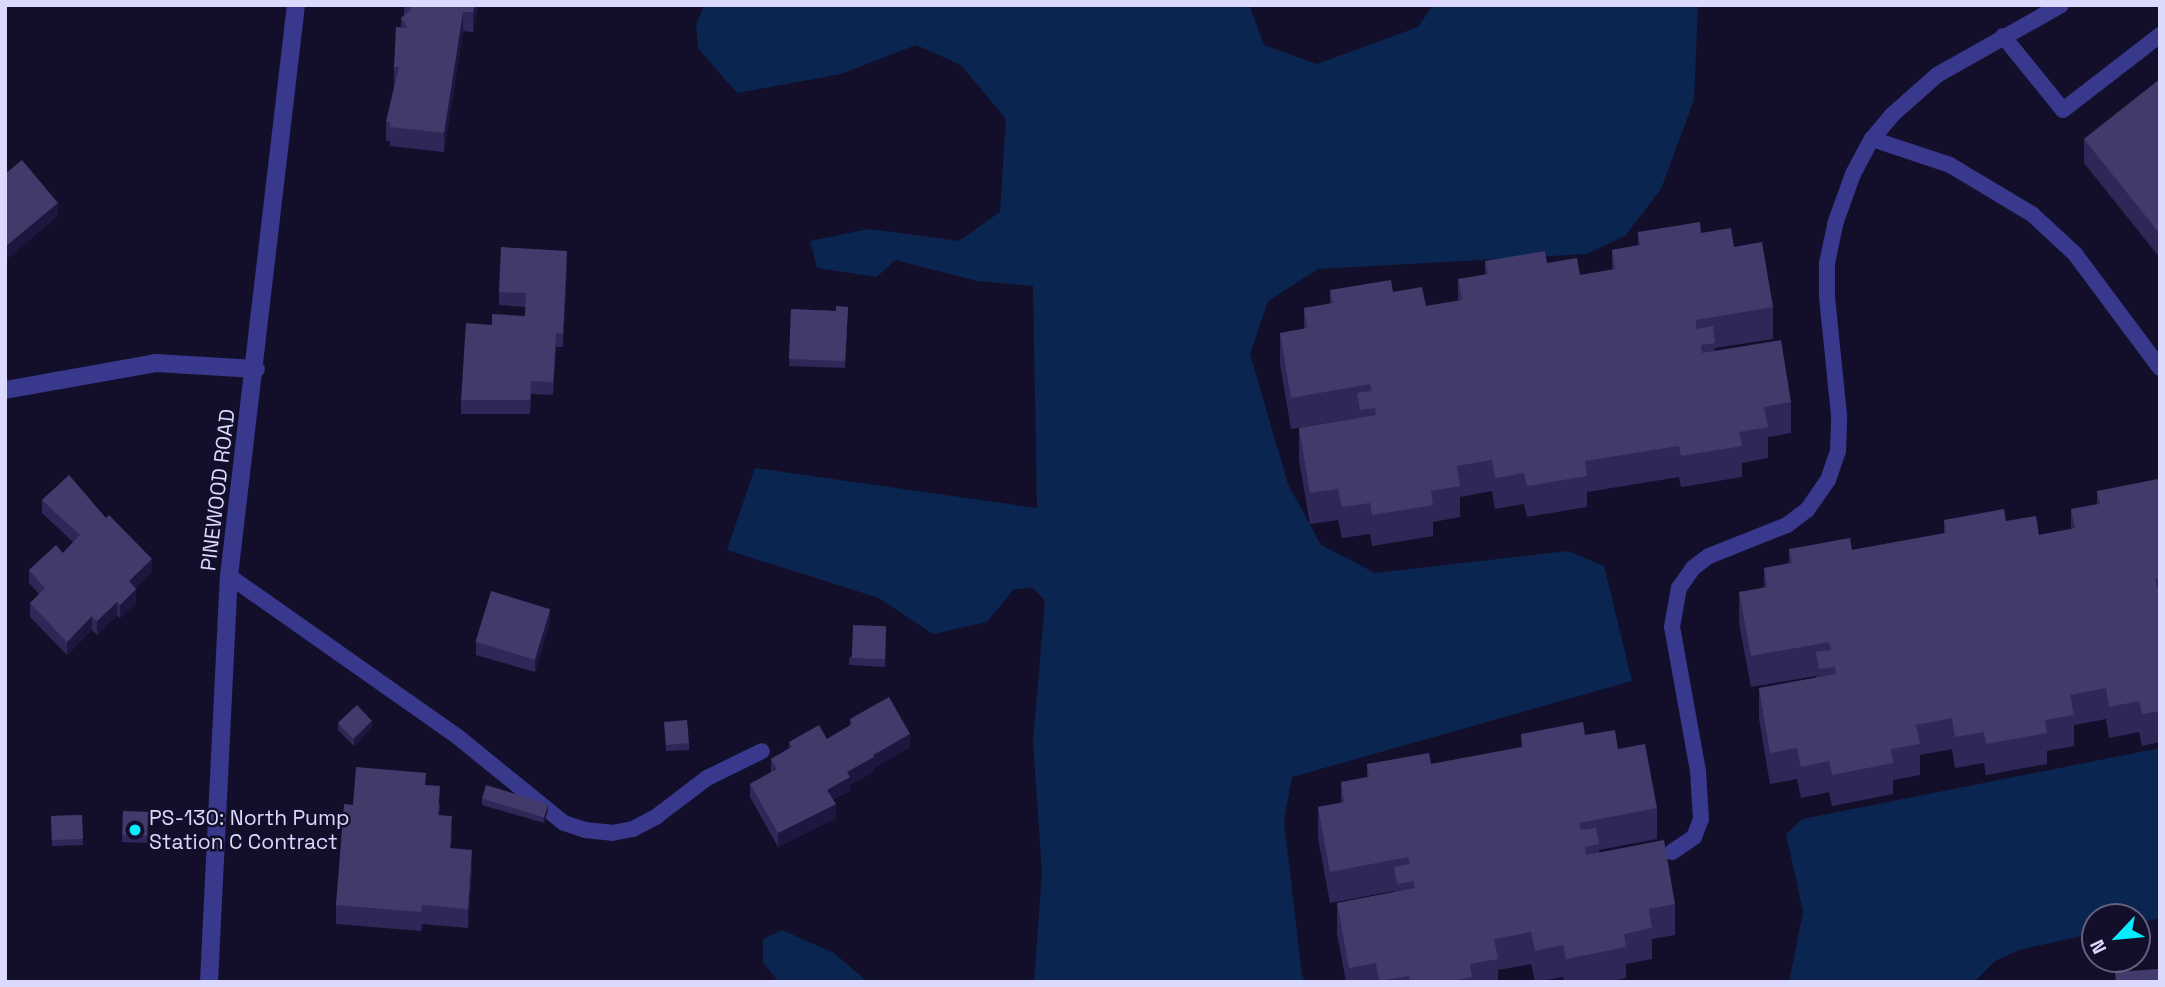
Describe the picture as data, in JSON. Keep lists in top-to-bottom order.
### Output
{
  "streets": {
    "street": ["PINEWOOD ROAD"]
  },
  "places": ["PS-130: North Pump Station C Contract"],
  "north": "bottom left"
}
